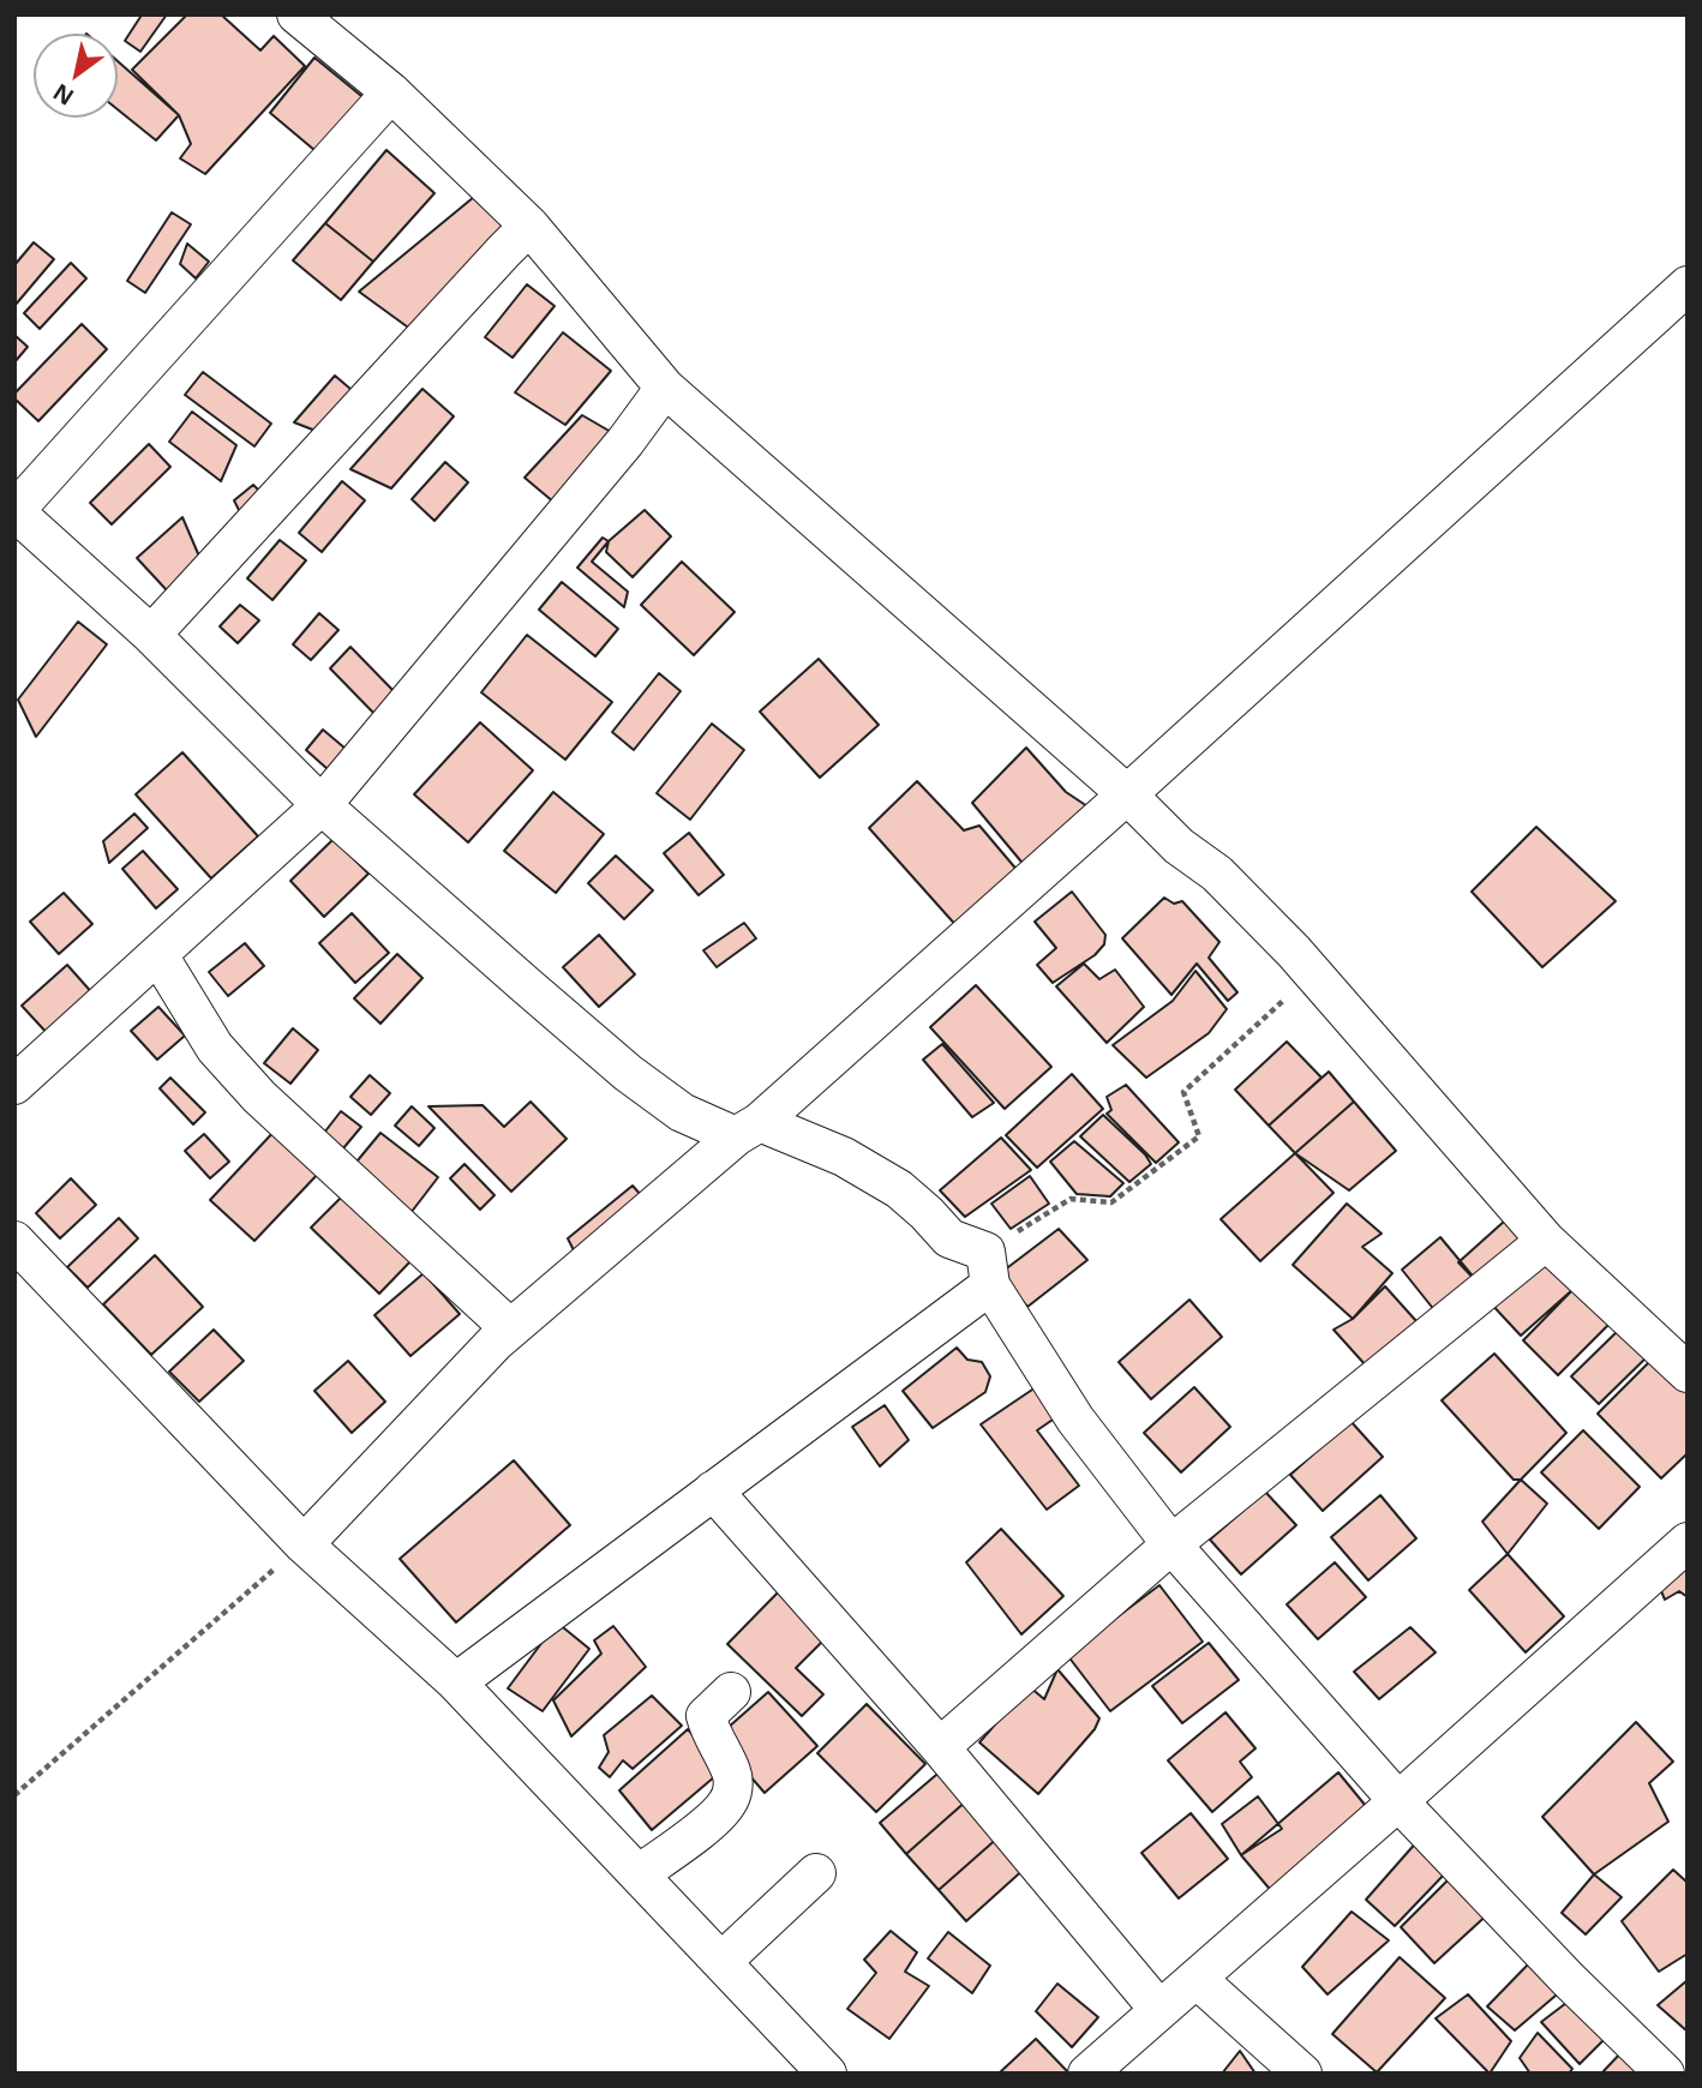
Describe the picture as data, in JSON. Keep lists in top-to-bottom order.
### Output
{
  "north": "bottom left"
}
